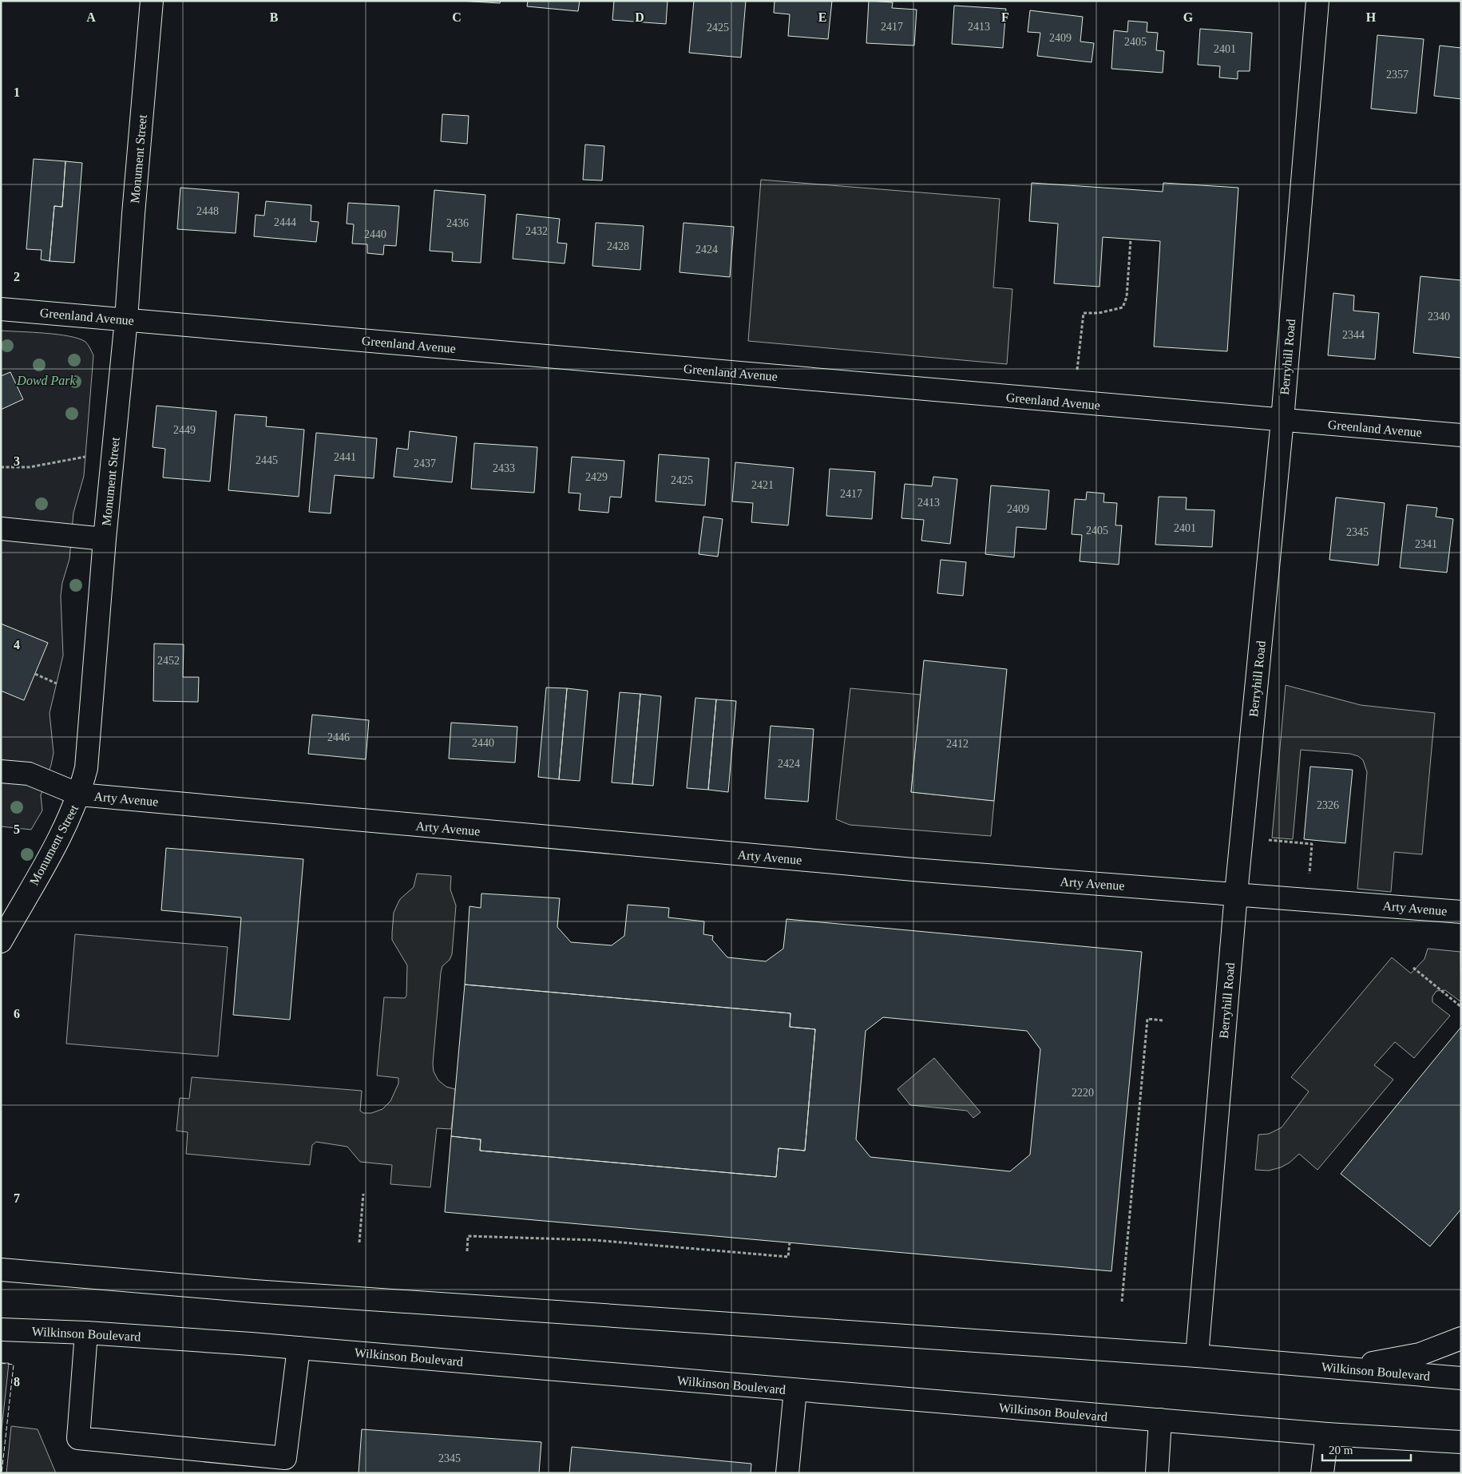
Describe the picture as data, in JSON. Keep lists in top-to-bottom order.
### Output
{
  "streets": {
    "street": [
      "Monument Street",
      "Greenland Avenue",
      "Berryhill Road",
      "Arty Avenue",
      "Wilkinson Boulevard"
    ]
  },
  "crossings": [
    ["Monument Street", "Greenland Avenue"],
    ["Monument Street", "Arty Avenue"],
    ["Greenland Avenue", "Berryhill Road"],
    ["Berryhill Road", "Arty Avenue"],
    ["Berryhill Road", "Wilkinson Boulevard"]
  ],
  "parks": ["Dowd Park"],
  "house_numbers": [
    "2417",
    "2413",
    "2425",
    "2409",
    "2405",
    "2401",
    "2357",
    "2448",
    "2444",
    "2436",
    "2432",
    "2440",
    "2428",
    "2424",
    "2340",
    "2344",
    "2449",
    "2441",
    "2445",
    "2437",
    "2433",
    "2429",
    "2425",
    "2421",
    "2417",
    "2413",
    "2409",
    "2401",
    "2405",
    "2345",
    "2341",
    "2452",
    "2446",
    "2440",
    "2412",
    "2424",
    "2326",
    "2220",
    "2345"
  ],
  "scale_bar": "20 m",
  "grid": {
    "columns": [
      "A",
      "B",
      "C",
      "D",
      "E",
      "F",
      "G",
      "H"
    ],
    "rows": [
      "1",
      "2",
      "3",
      "4",
      "5",
      "6",
      "7",
      "8"
    ]
  }
}
